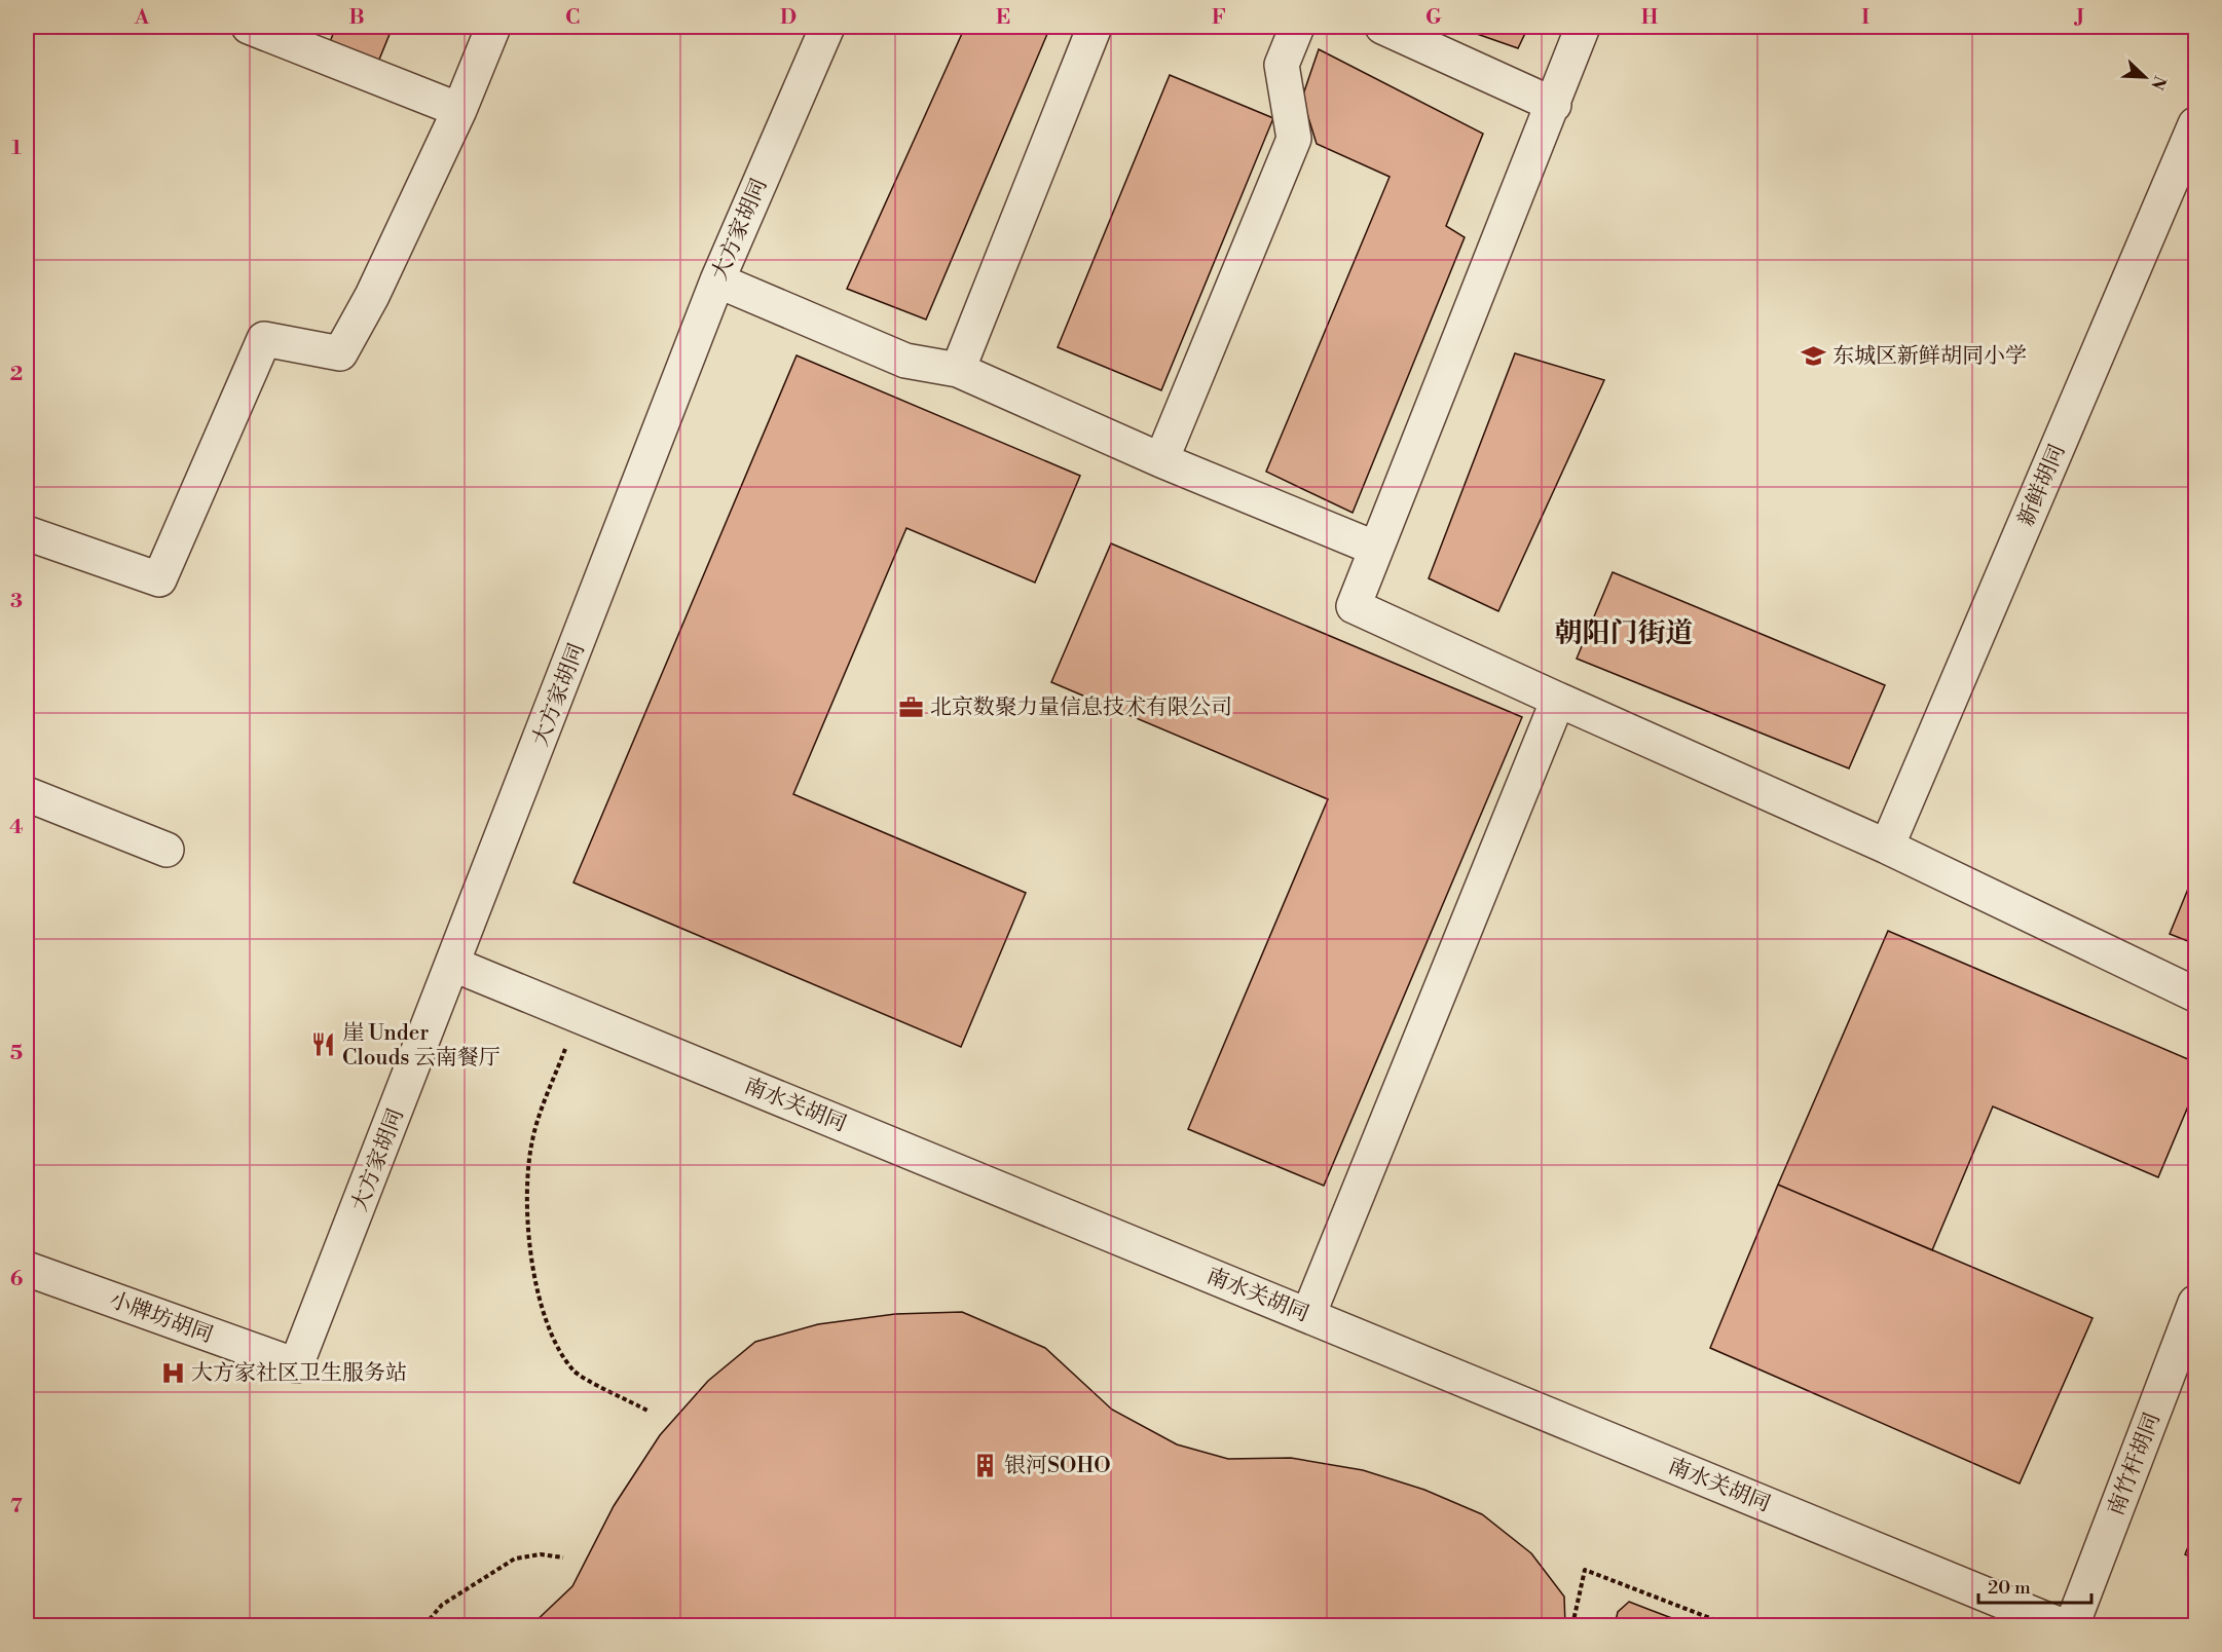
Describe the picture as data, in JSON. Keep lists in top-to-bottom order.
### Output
{
  "streets": {
    "street": [
      "大方家胡同",
      "新鲜胡同",
      "南水关胡同",
      "小牌坊胡同",
      "南竹杆胡同"
    ]
  },
  "crossings": [
    ["大方家胡同", "南水关胡同"],
    ["大方家胡同", "小牌坊胡同"]
  ],
  "districts": ["朝阳门街道"],
  "places": {
    "school or university": ["东城区新鲜胡同小学"],
    "office": ["北京数聚力量信息技术有限公司"],
    "restaurant": ["崖 Under Clouds 云南餐厅"],
    "hospital": ["大方家社区卫生服务站"],
    "building": ["银河SOHO"]
  },
  "scale_bar": "20 m",
  "north": "bottom right",
  "grid": {
    "columns": [
      "A",
      "B",
      "C",
      "D",
      "E",
      "F",
      "G",
      "H",
      "I",
      "J"
    ],
    "rows": [
      "1",
      "2",
      "3",
      "4",
      "5",
      "6",
      "7"
    ]
  }
}
